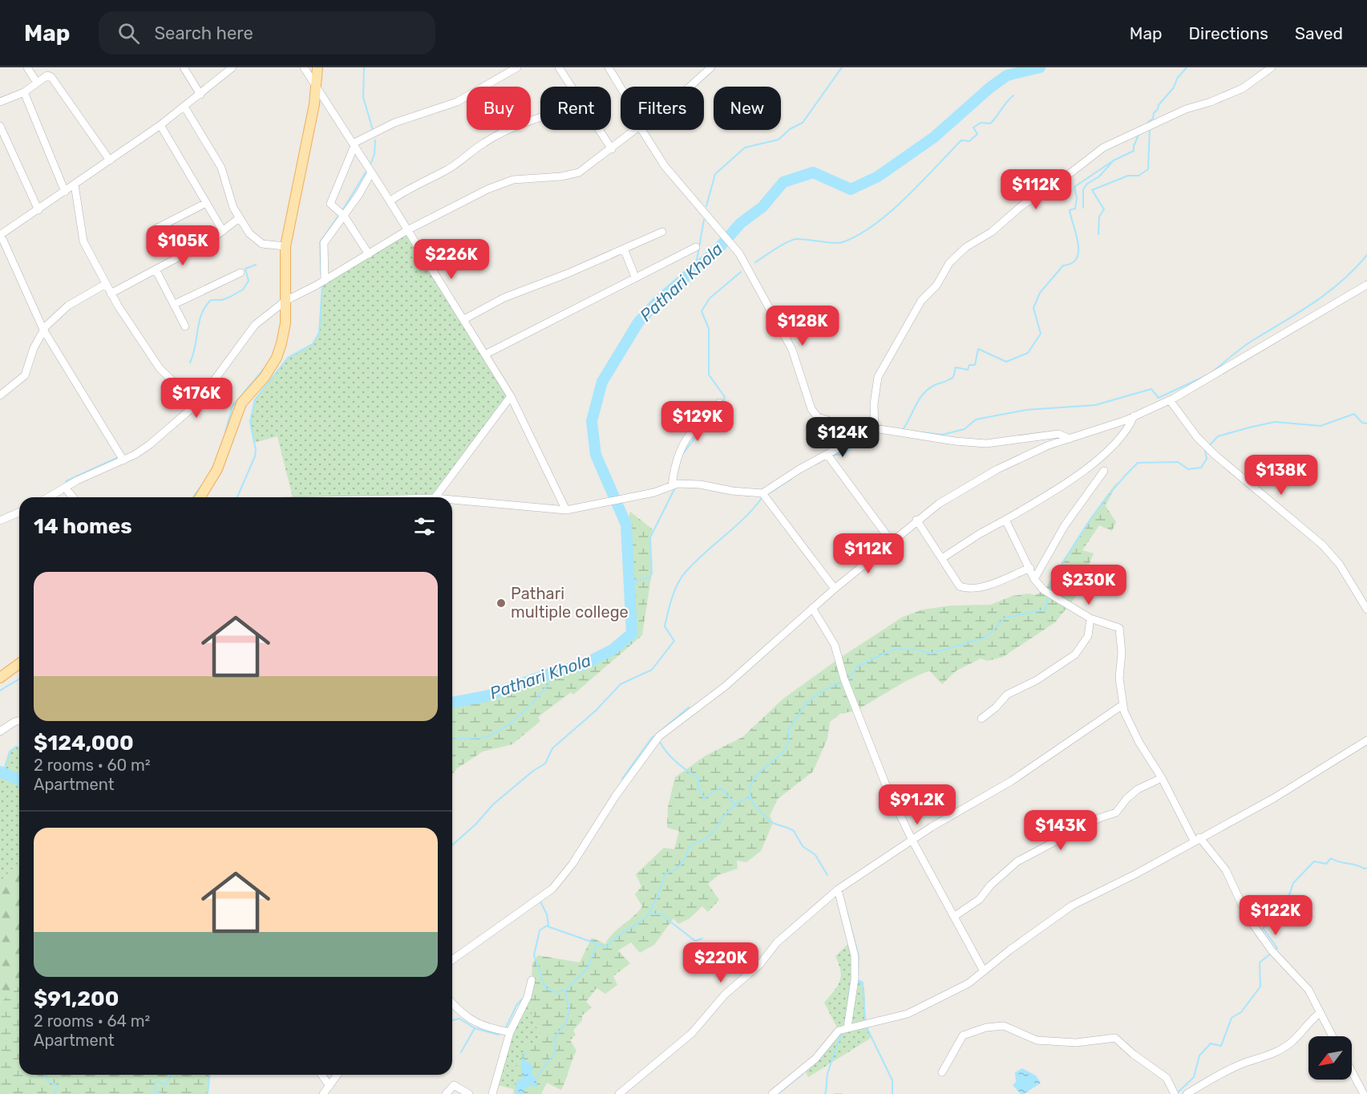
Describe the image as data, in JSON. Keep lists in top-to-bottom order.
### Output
{
  "water": ["Pathari Khola"],
  "places": ["Pathari multiple college"],
  "north": "bottom left",
  "page": {
    "header": "Map",
    "search": "Search here",
    "nav": ["Map", "Directions", "Saved"],
    "chip": [
      "Buy",
      "Rent",
      "Filters",
      "New"
    ],
    "price": [
      "$112K",
      "$105K",
      "$226K",
      "$128K",
      "$176K",
      "$129K",
      "$124K",
      "$138K",
      "$112K",
      "$230K",
      "$91.2K",
      "$143K",
      "$122K",
      "$220K"
    ],
    "heading": "14 homes",
    "list": [
      {
        "name": "$124,000",
        "note": "2 rooms · 60 m² · Apartment"
      },
      {
        "name": "$91,200",
        "note": "2 rooms · 64 m² · Apartment"
      }
    ]
  }
}
